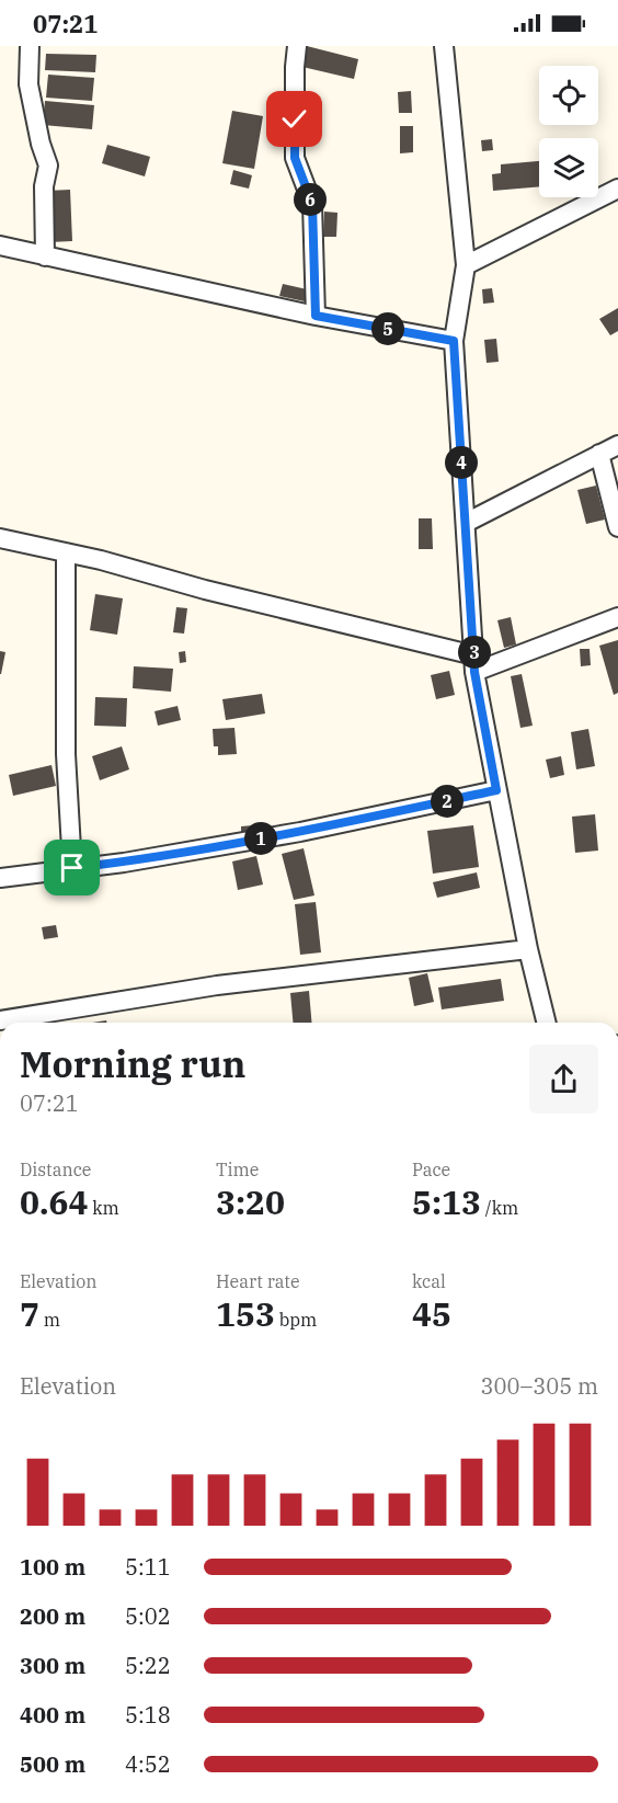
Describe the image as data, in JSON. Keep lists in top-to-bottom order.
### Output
{
  "page": {
    "status": "07:21",
    "pins": [
      "6",
      "5",
      "4",
      "3",
      "2",
      "1"
    ],
    "heading": ["Morning run", "07:21"],
    "stats": [
      ["Distance", "0.64 km"],
      ["Time", "3:20"],
      ["Pace", "5:13 /km"],
      ["Elevation", "7 m"],
      ["Heart rate", "153 bpm"],
      ["kcal", "45"]
    ],
    "chart": ["Elevation", "300–305 m"],
    "list": [
      {
        "name": "100 m",
        "note": "5:11"
      },
      {
        "name": "200 m",
        "note": "5:02"
      },
      {
        "name": "300 m",
        "note": "5:22"
      },
      {
        "name": "400 m",
        "note": "5:18"
      },
      {
        "name": "500 m",
        "note": "4:52"
      }
    ]
  }
}
